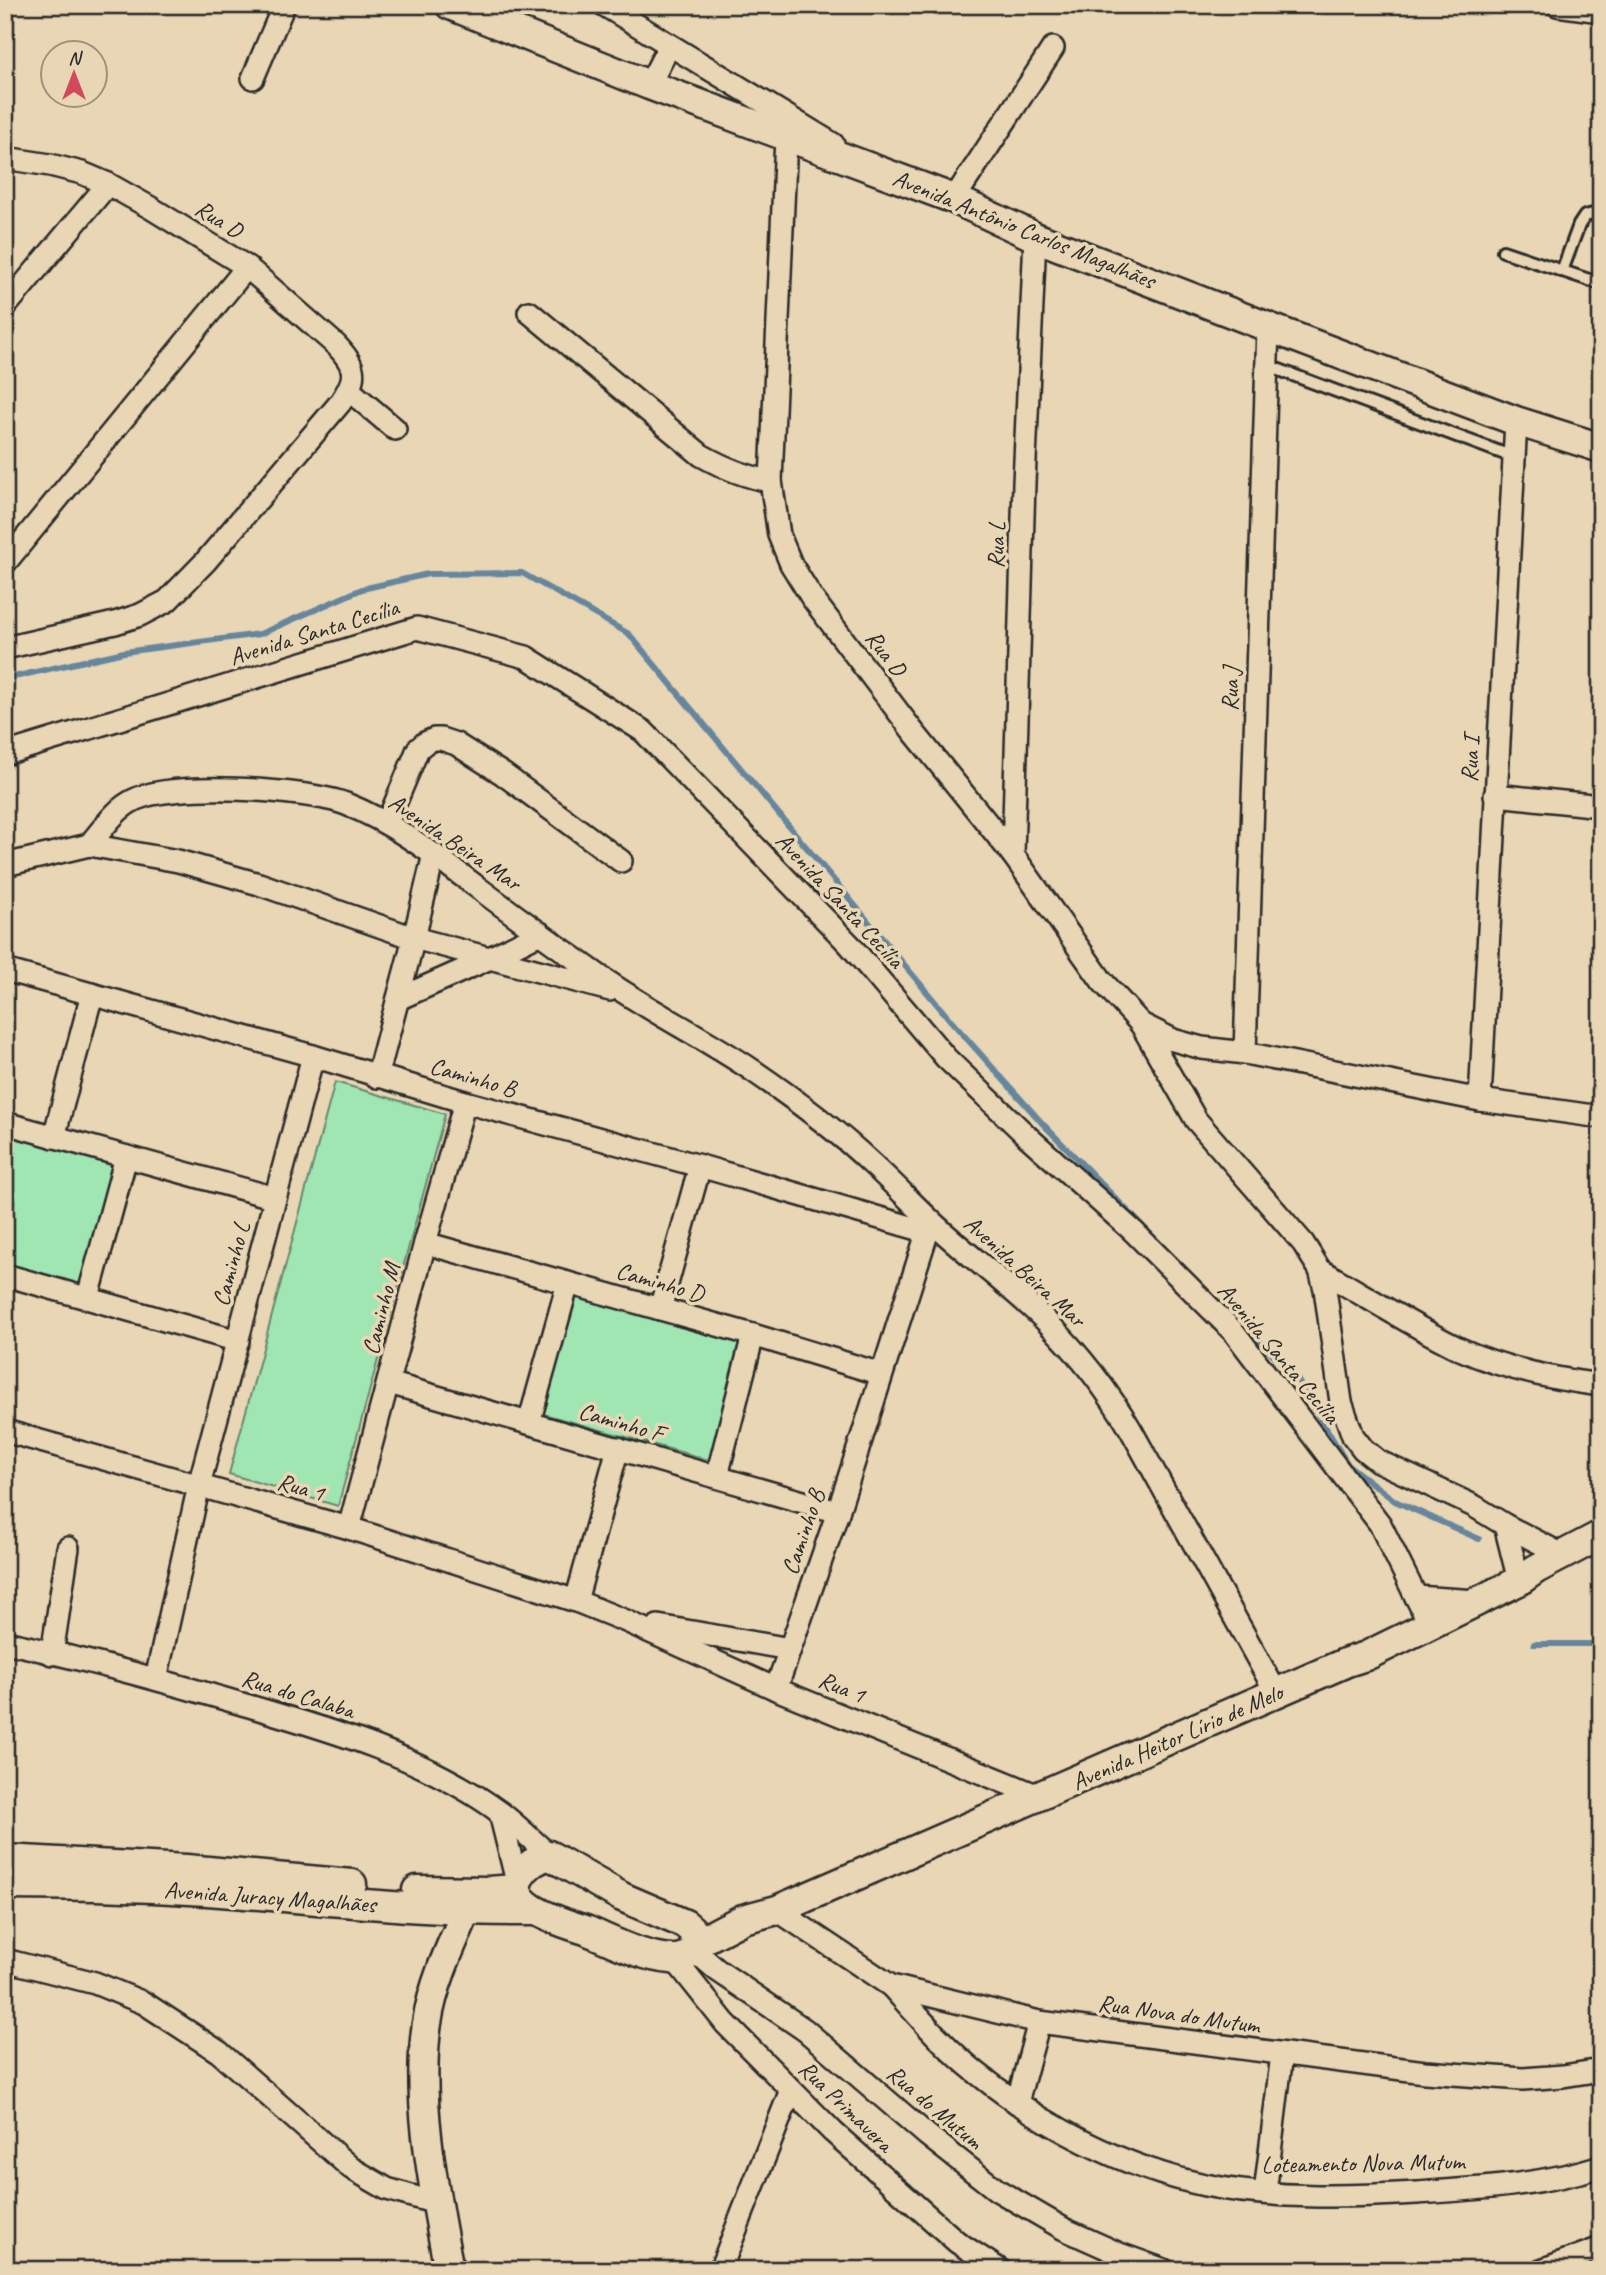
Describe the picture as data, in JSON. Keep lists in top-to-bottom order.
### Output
{
  "streets": {
    "main road": ["Avenida Antônio Carlos Magalhães", "Avenida Heitor Lírio de Melo", "Avenida Juracy Magalhães"],
    "street": [
      "Rua D",
      "Rua L",
      "Avenida Santa Cecília",
      "Rua J",
      "Rua I",
      "Avenida Beira Mar",
      "Caminho B",
      "Caminho L",
      "Caminho D",
      "Caminho M",
      "Caminho F",
      "Rua 1",
      "Rua do Calaba",
      "Rua Nova do Mutum",
      "Rua Primavera",
      "Rua do Mutum",
      "Loteamento Nova Mutum"
    ]
  },
  "crossings": [
    ["Rua D", "Avenida Antônio Carlos Magalhães"],
    ["Rua D", "Rua L"],
    ["Rua D", "Rua J"],
    ["Rua D", "Rua I"],
    ["Avenida Antônio Carlos Magalhães", "Rua L"],
    ["Avenida Antônio Carlos Magalhães", "Rua J"],
    ["Avenida Antônio Carlos Magalhães", "Rua I"],
    ["Avenida Santa Cecília", "Avenida Heitor Lírio de Melo"],
    ["Avenida Beira Mar", "Caminho B"],
    ["Avenida Beira Mar", "Avenida Heitor Lírio de Melo"],
    ["Caminho B", "Caminho L"],
    ["Caminho B", "Caminho D"],
    ["Caminho B", "Caminho M"],
    ["Caminho B", "Caminho F"],
    ["Caminho B", "Rua 1"],
    ["Caminho L", "Rua 1"],
    ["Caminho L", "Rua do Calaba"],
    ["Caminho D", "Caminho M"],
    ["Caminho M", "Caminho F"],
    ["Caminho M", "Rua 1"],
    ["Rua 1", "Avenida Heitor Lírio de Melo"],
    ["Avenida Heitor Lírio de Melo", "Rua Nova do Mutum"],
    ["Avenida Heitor Lírio de Melo", "Rua Primavera"],
    ["Avenida Heitor Lírio de Melo", "Rua do Mutum"],
    ["Rua Nova do Mutum", "Loteamento Nova Mutum"],
    ["Rua Primavera", "Rua do Mutum"]
  ],
  "north": "top"
}
